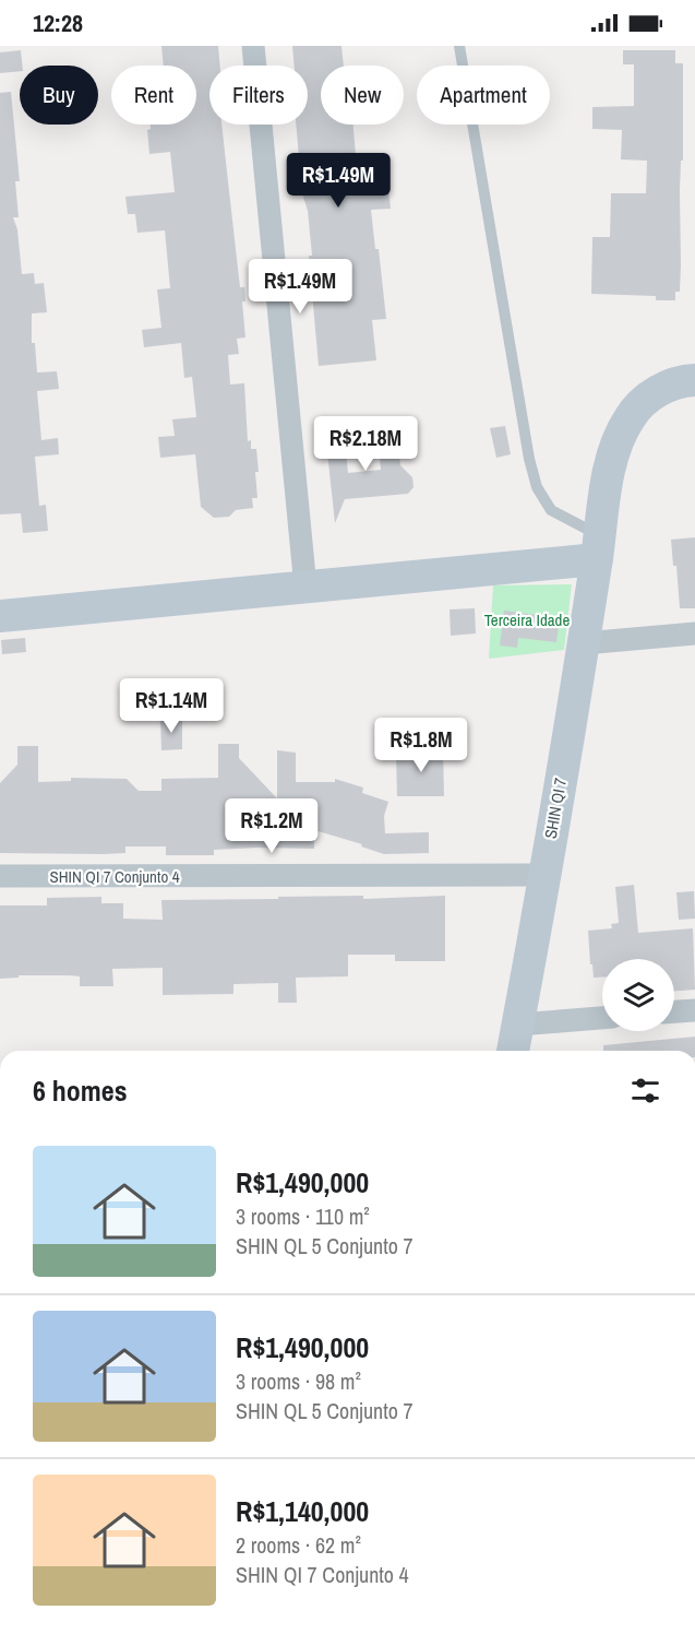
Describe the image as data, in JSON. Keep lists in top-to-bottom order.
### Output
{
  "streets": {
    "street": ["SHIN QI 7", "SHIN QI 7 Conjunto 4"]
  },
  "crossings": [
    ["SHIN QI 7", "SHIN QI 7 Conjunto 4"]
  ],
  "parks": ["Terceira Idade"],
  "page": {
    "status": "12:28",
    "chip": [
      "Buy",
      "Rent",
      "Filters",
      "New",
      "Apartment"
    ],
    "price": [
      "R$1.49M",
      "R$1.49M",
      "R$2.18M",
      "R$1.14M",
      "R$1.8M",
      "R$1.2M"
    ],
    "heading": "6 homes",
    "list": [
      {
        "name": "R$1,490,000",
        "note": "3 rooms · 110 m² · SHIN QL 5 Conjunto 7"
      },
      {
        "name": "R$1,490,000",
        "note": "3 rooms · 98 m² · SHIN QL 5 Conjunto 7"
      },
      {
        "name": "R$1,140,000",
        "note": "2 rooms · 62 m² · SHIN QI 7 Conjunto 4"
      }
    ]
  }
}
